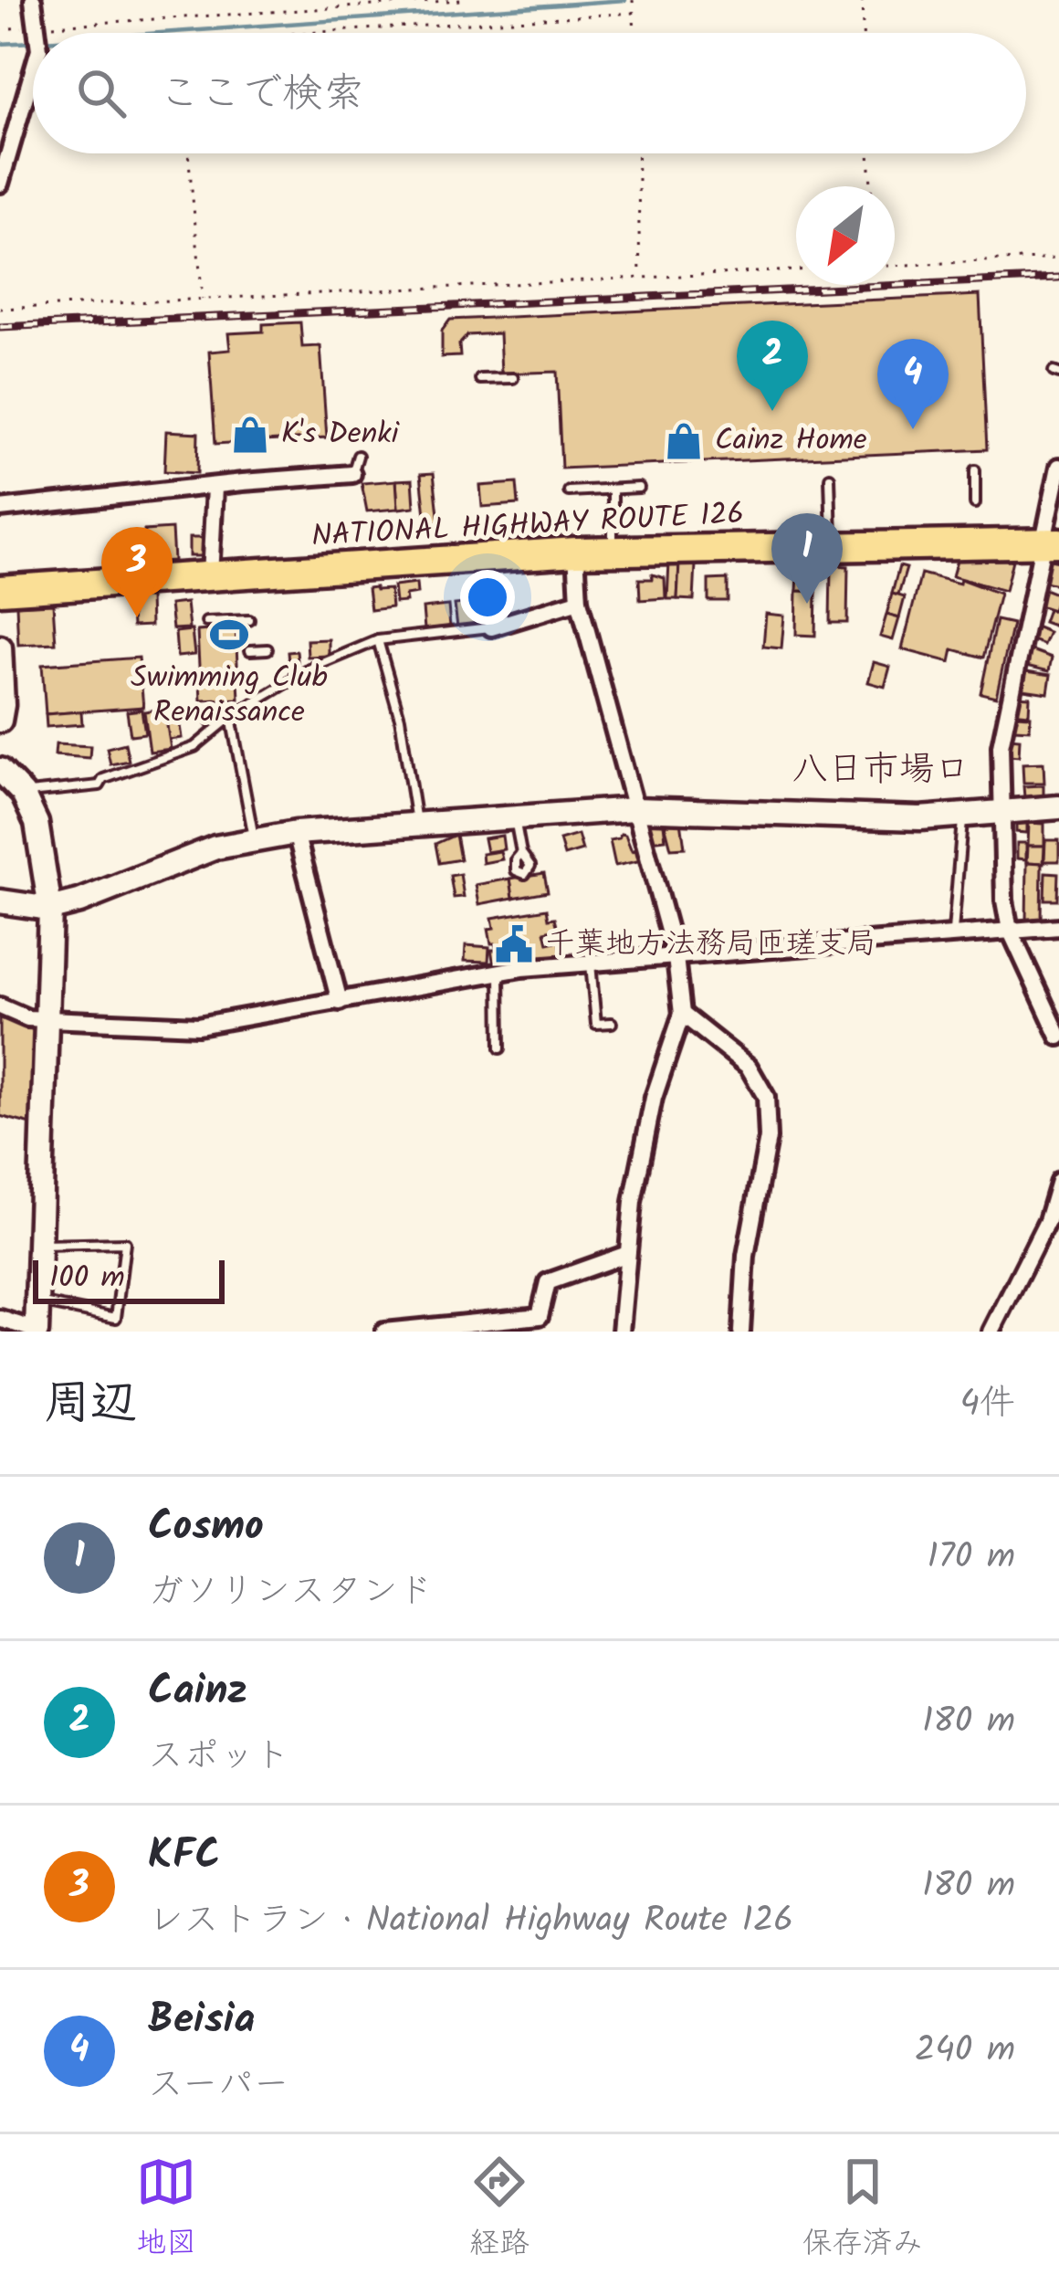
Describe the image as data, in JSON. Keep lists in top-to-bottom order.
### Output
{
  "streets": {
    "highway": ["NATIONAL HIGHWAY ROUTE 126"]
  },
  "districts": ["八日市場ロ"],
  "places": {
    "shop": ["K's Denki", "Cainz Home"],
    "sports": ["Swimming Club Renaissance"],
    "public building": ["千葉地方法務局匝瑳支局"]
  },
  "scale_bar": "100 m",
  "north": "bottom left",
  "page": {
    "search": "ここで検索",
    "pins": [
      "2",
      "4",
      "1",
      "3"
    ],
    "scale": "100 m",
    "heading": ["周辺", "4件"],
    "list": [
      {
        "mark": "1",
        "name": "Cosmo",
        "note": "ガソリンスタンド",
        "value": "170 m"
      },
      {
        "mark": "2",
        "name": "Cainz",
        "note": "スポット",
        "value": "180 m"
      },
      {
        "mark": "3",
        "name": "KFC",
        "note": "レストラン · National Highway Route 126",
        "value": "180 m"
      },
      {
        "mark": "4",
        "name": "Beisia",
        "note": "スーパー",
        "value": "240 m"
      }
    ],
    "nav": ["地図", "経路", "保存済み"]
  }
}
